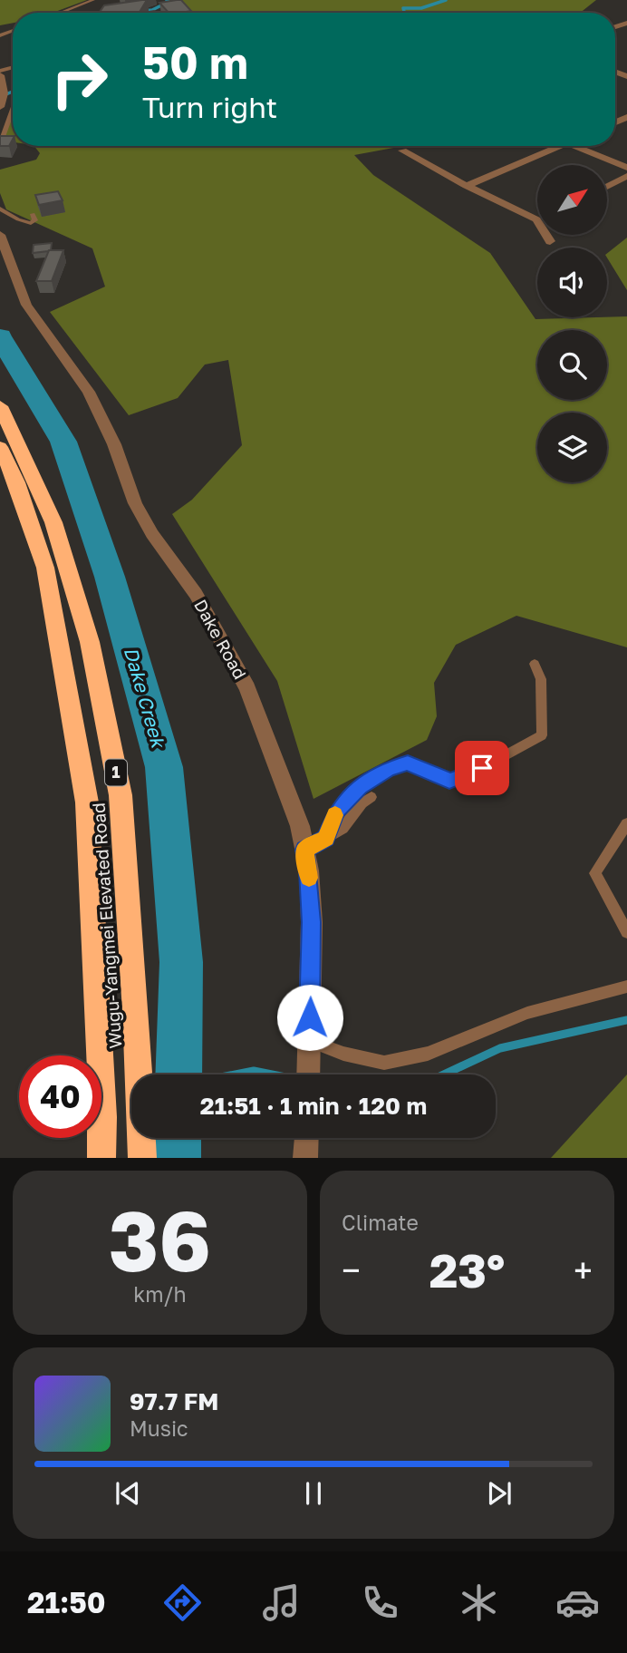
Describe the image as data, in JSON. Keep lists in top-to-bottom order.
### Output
{
  "streets": {
    "highway": ["1", "Wugu-Yangmei Elevated Road"],
    "street": ["Dake Road"]
  },
  "water": ["Dake Creek"],
  "north": "top right",
  "page": {
    "turn": ["50 m", "Turn right"],
    "limit": "40",
    "trip": "21:51 · 1 min · 120 m",
    "tile": [
      ["36", "km/h"],
      "Climate"
    ],
    "heat": ["−", "23°", "+"],
    "song": ["97.7 FM", "Music"],
    "tabs": "21:50"
  }
}
